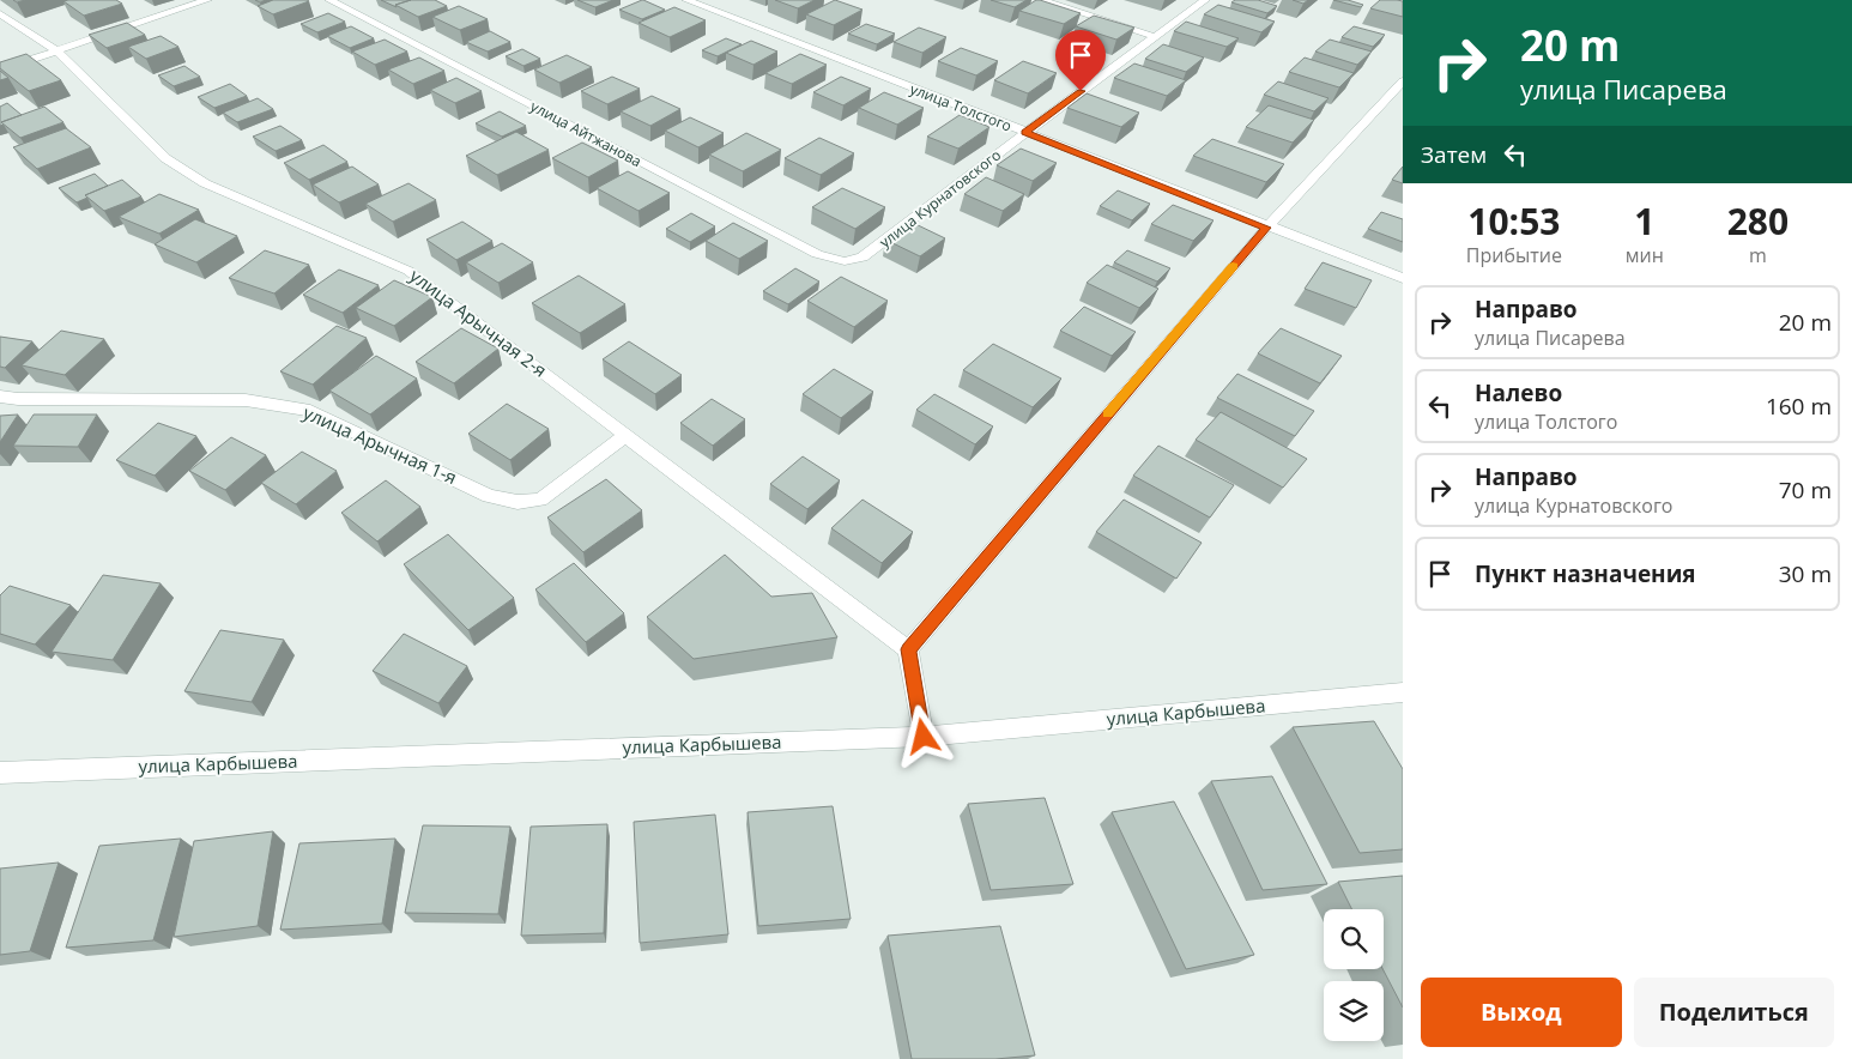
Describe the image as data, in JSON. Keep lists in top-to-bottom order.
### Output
{
  "streets": {
    "street": [
      "улица Толстого",
      "улица Айтжанова",
      "улица Курнатовского",
      "улица Арычная 2-я",
      "улица Арычная 1-я",
      "улица Карбышева"
    ]
  },
  "crossings": [
    ["улица Толстого", "улица Курнатовского"],
    ["улица Айтжанова", "улица Курнатовского"],
    ["улица Арычная 2-я", "улица Арычная 1-я"]
  ],
  "page": {
    "turn": ["20 m", "улица Писарева"],
    "then": "Затем",
    "eta": [
      "10:53",
      "Прибытие",
      "1",
      "мин",
      "280",
      "m"
    ],
    "list": [
      {
        "name": "Направо",
        "note": "улица Писарева",
        "value": "20 m"
      },
      {
        "name": "Налево",
        "note": "улица Толстого",
        "value": "160 m"
      },
      {
        "name": "Направо",
        "note": "улица Курнатовского",
        "value": "70 m"
      },
      {
        "name": "Пункт назначения",
        "value": "30 m"
      }
    ],
    "buttons": ["Выход", "Поделиться"]
  }
}
